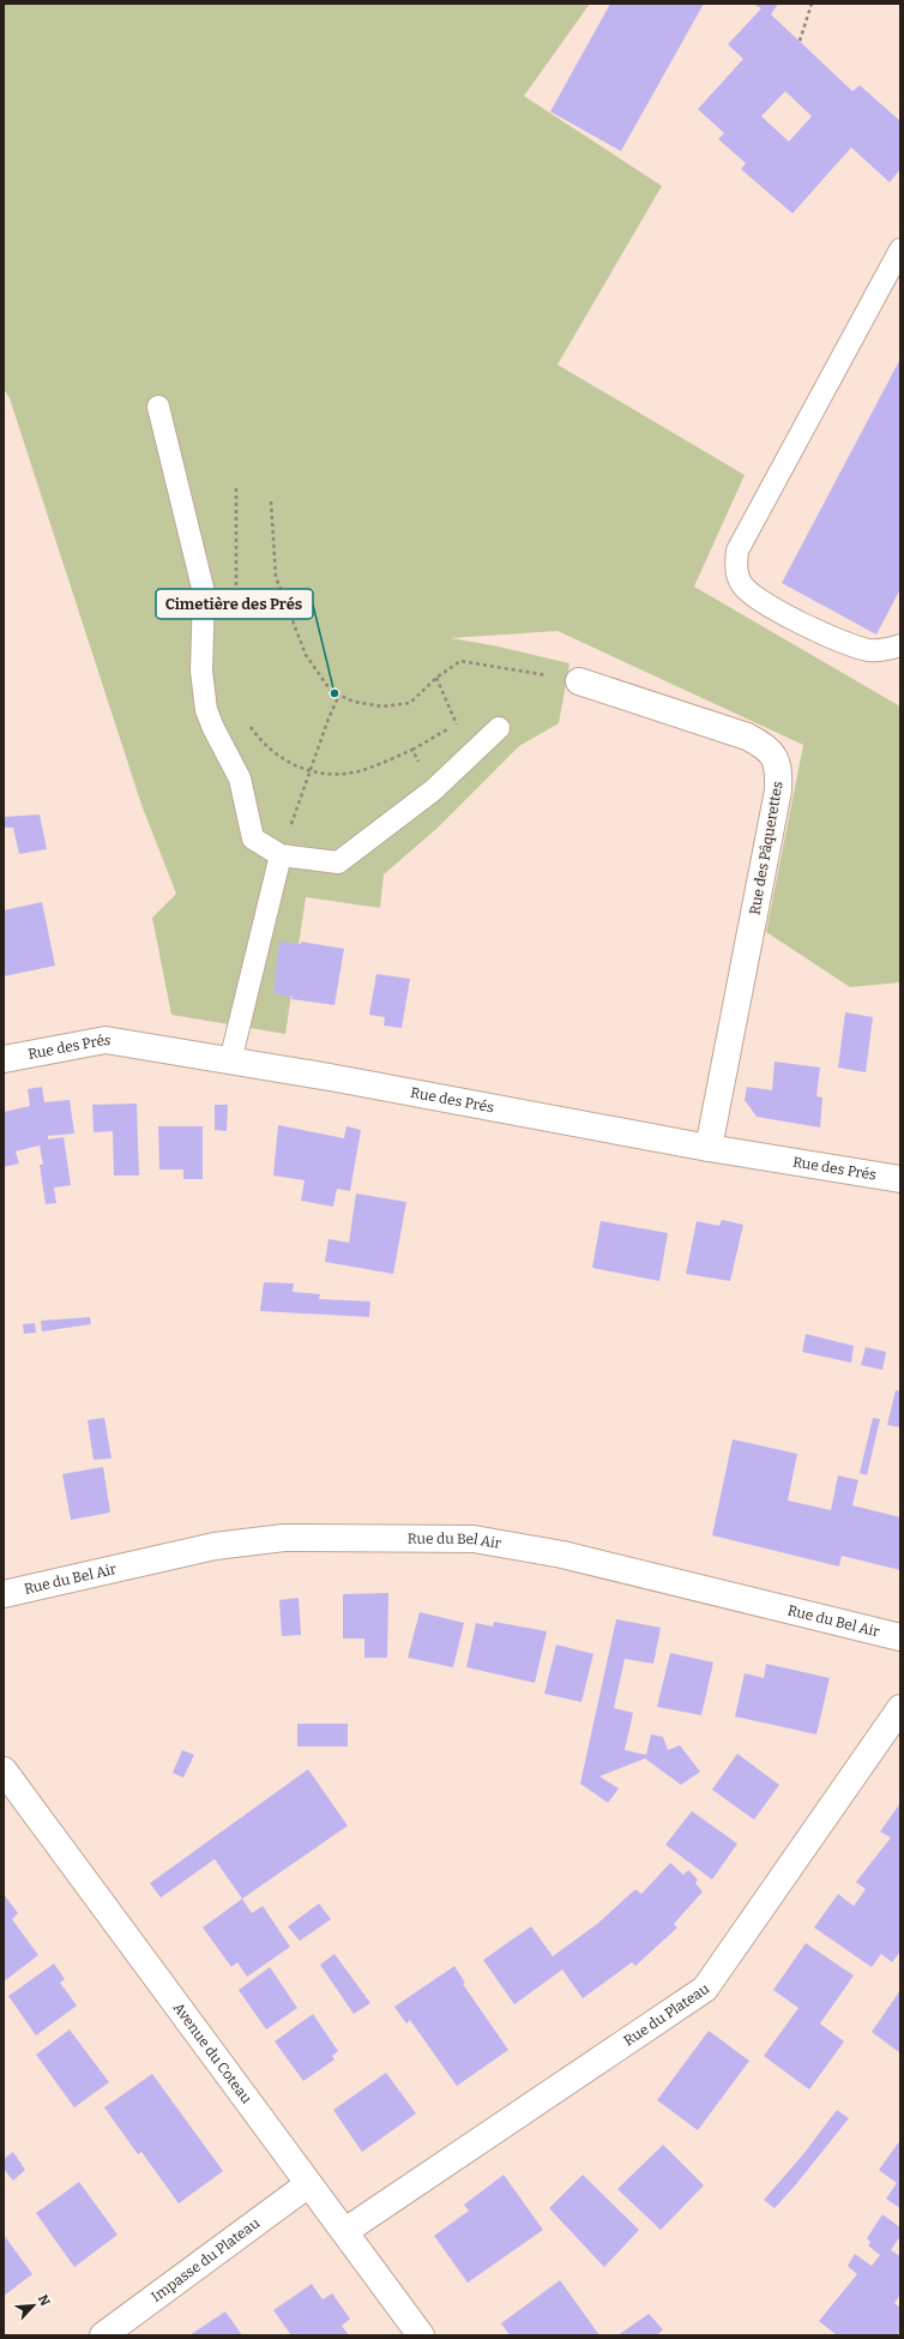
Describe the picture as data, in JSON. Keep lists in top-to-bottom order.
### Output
{
  "streets": {
    "street": [
      "Rue des Pâquerettes",
      "Rue des Prés",
      "Rue du Bel Air",
      "Rue du Plateau",
      "Avenue du Coteau",
      "Impasse du Plateau"
    ]
  },
  "crossings": [
    ["Rue des Pâquerettes", "Rue des Prés"],
    ["Rue du Plateau", "Avenue du Coteau"],
    ["Avenue du Coteau", "Impasse du Plateau"]
  ],
  "places": ["Cimetière des Prés"],
  "north": "top right"
}
